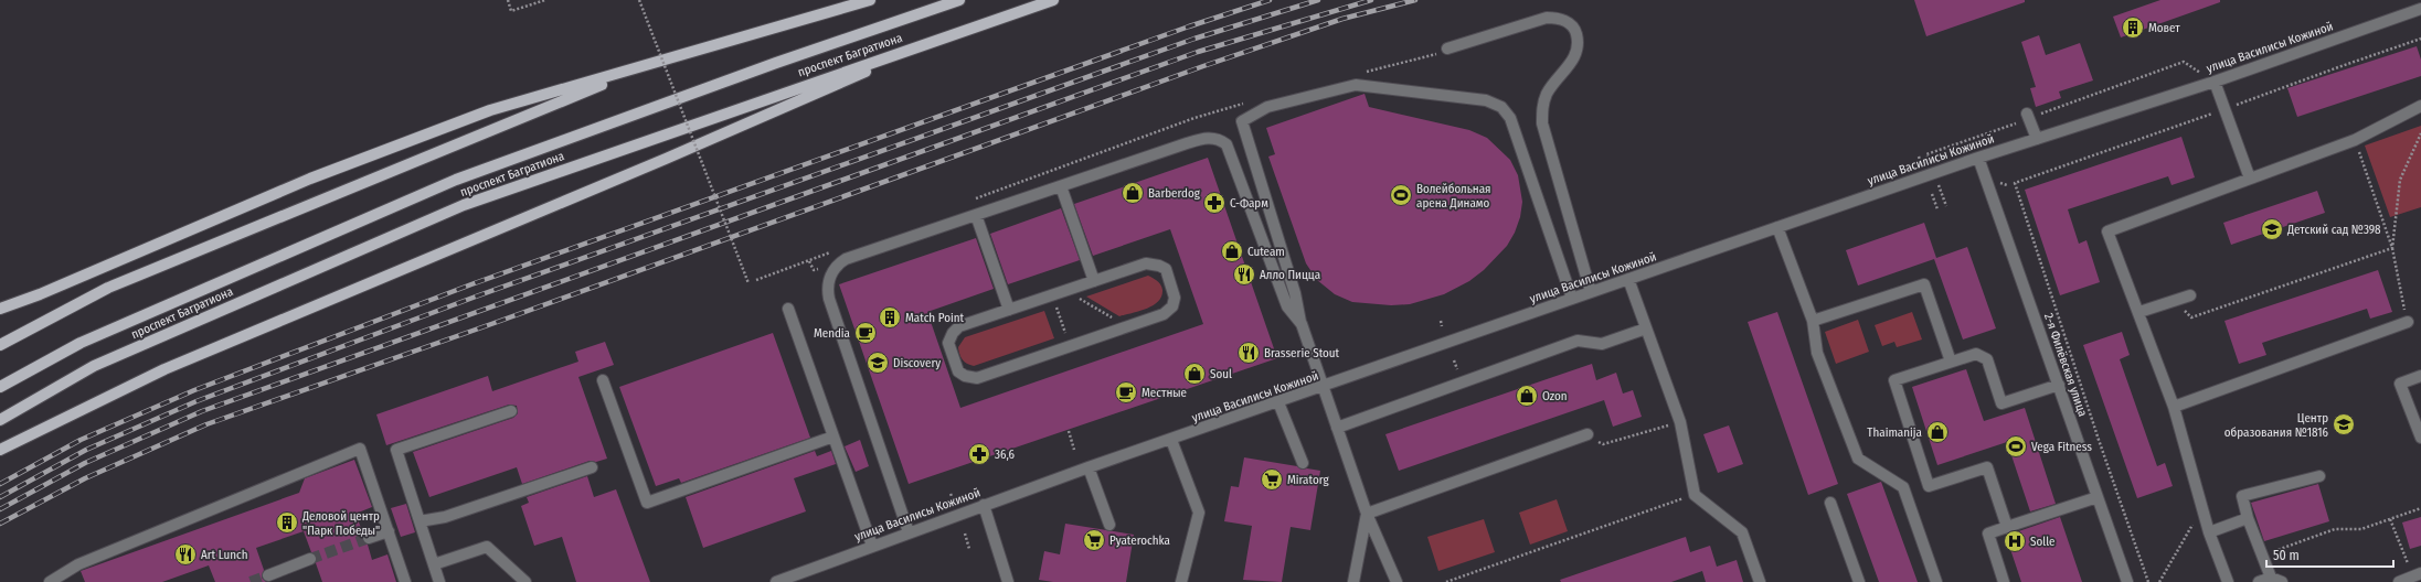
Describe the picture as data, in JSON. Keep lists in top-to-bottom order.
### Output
{
  "streets": {
    "main road": ["проспект Багратиона"],
    "street": ["улица Василисы Кожиной", "2-я Филёвская улица"]
  },
  "crossings": [
    ["улица Василисы Кожиной", "2-я Филёвская улица"]
  ],
  "places": {
    "building": ["Мовет", "Match Point", "Деловой центр \"Парк Победы\""],
    "shop": [
      "Barberdog",
      "Cuteam",
      "Soul",
      "Ozon",
      "Thaimanija"
    ],
    "sports": ["Волейбольная арена Динамо", "Vega Fitness"],
    "pharmacy": ["C-Фарм", "36,6"],
    "school or university": ["Детский сад №398", "Discovery", "Центр образования №1816"],
    "restaurant": ["Алло Пицца", "Brasserie Stout", "Art Lunch"],
    "cafe": ["Mendia", "Местные"],
    "supermarket": ["Miratorg", "Pyaterochka"],
    "hospital": ["Solle"]
  },
  "scale_bar": "50 m"
}
